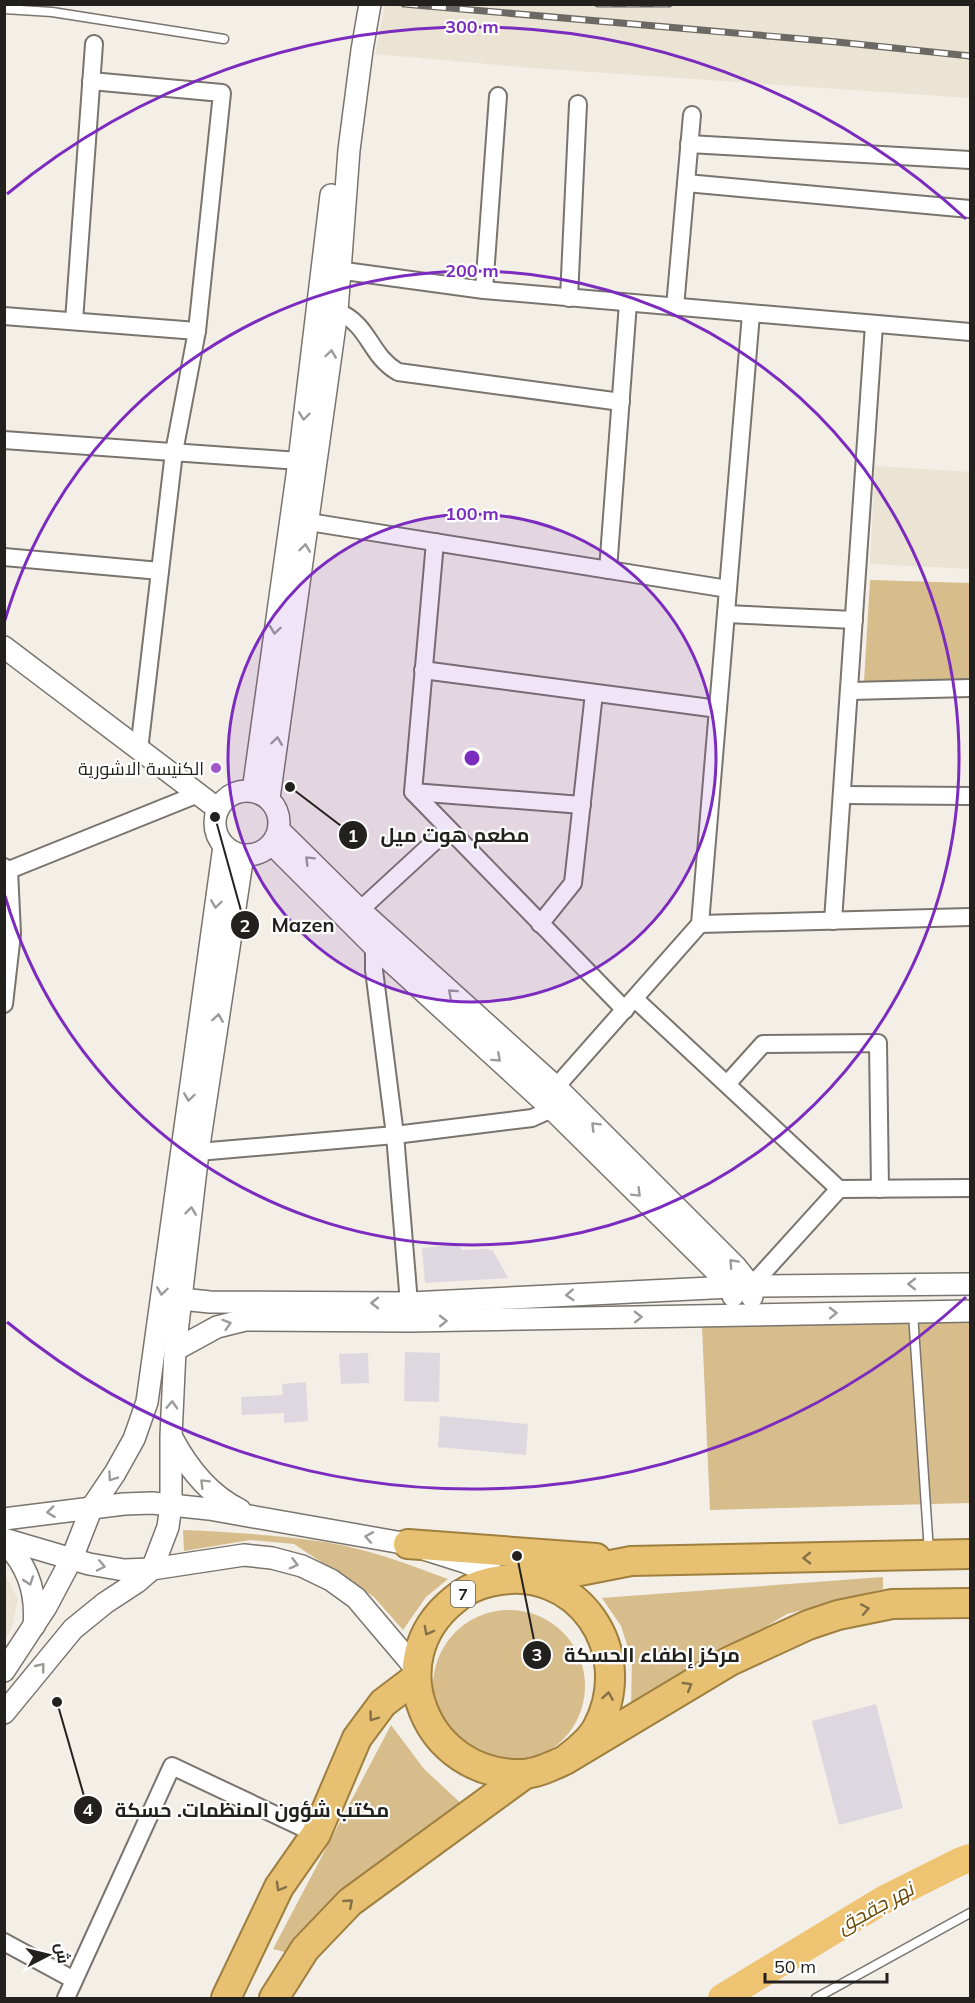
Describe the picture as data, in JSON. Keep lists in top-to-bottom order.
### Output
{
  "streets": {
    "highway": ["7"]
  },
  "water": ["نهر جقجق"],
  "places": [
    "الكنيسة الاشورية",
    "مطعم هوت ميل",
    "Mazen",
    "مركز إطفاء الحسكة",
    "مكتب شؤون المنظمات. حسكة"
  ],
  "scale_bar": "50 m",
  "north": "right",
  "rings": ["300 m", "200 m", "100 m"]
}
